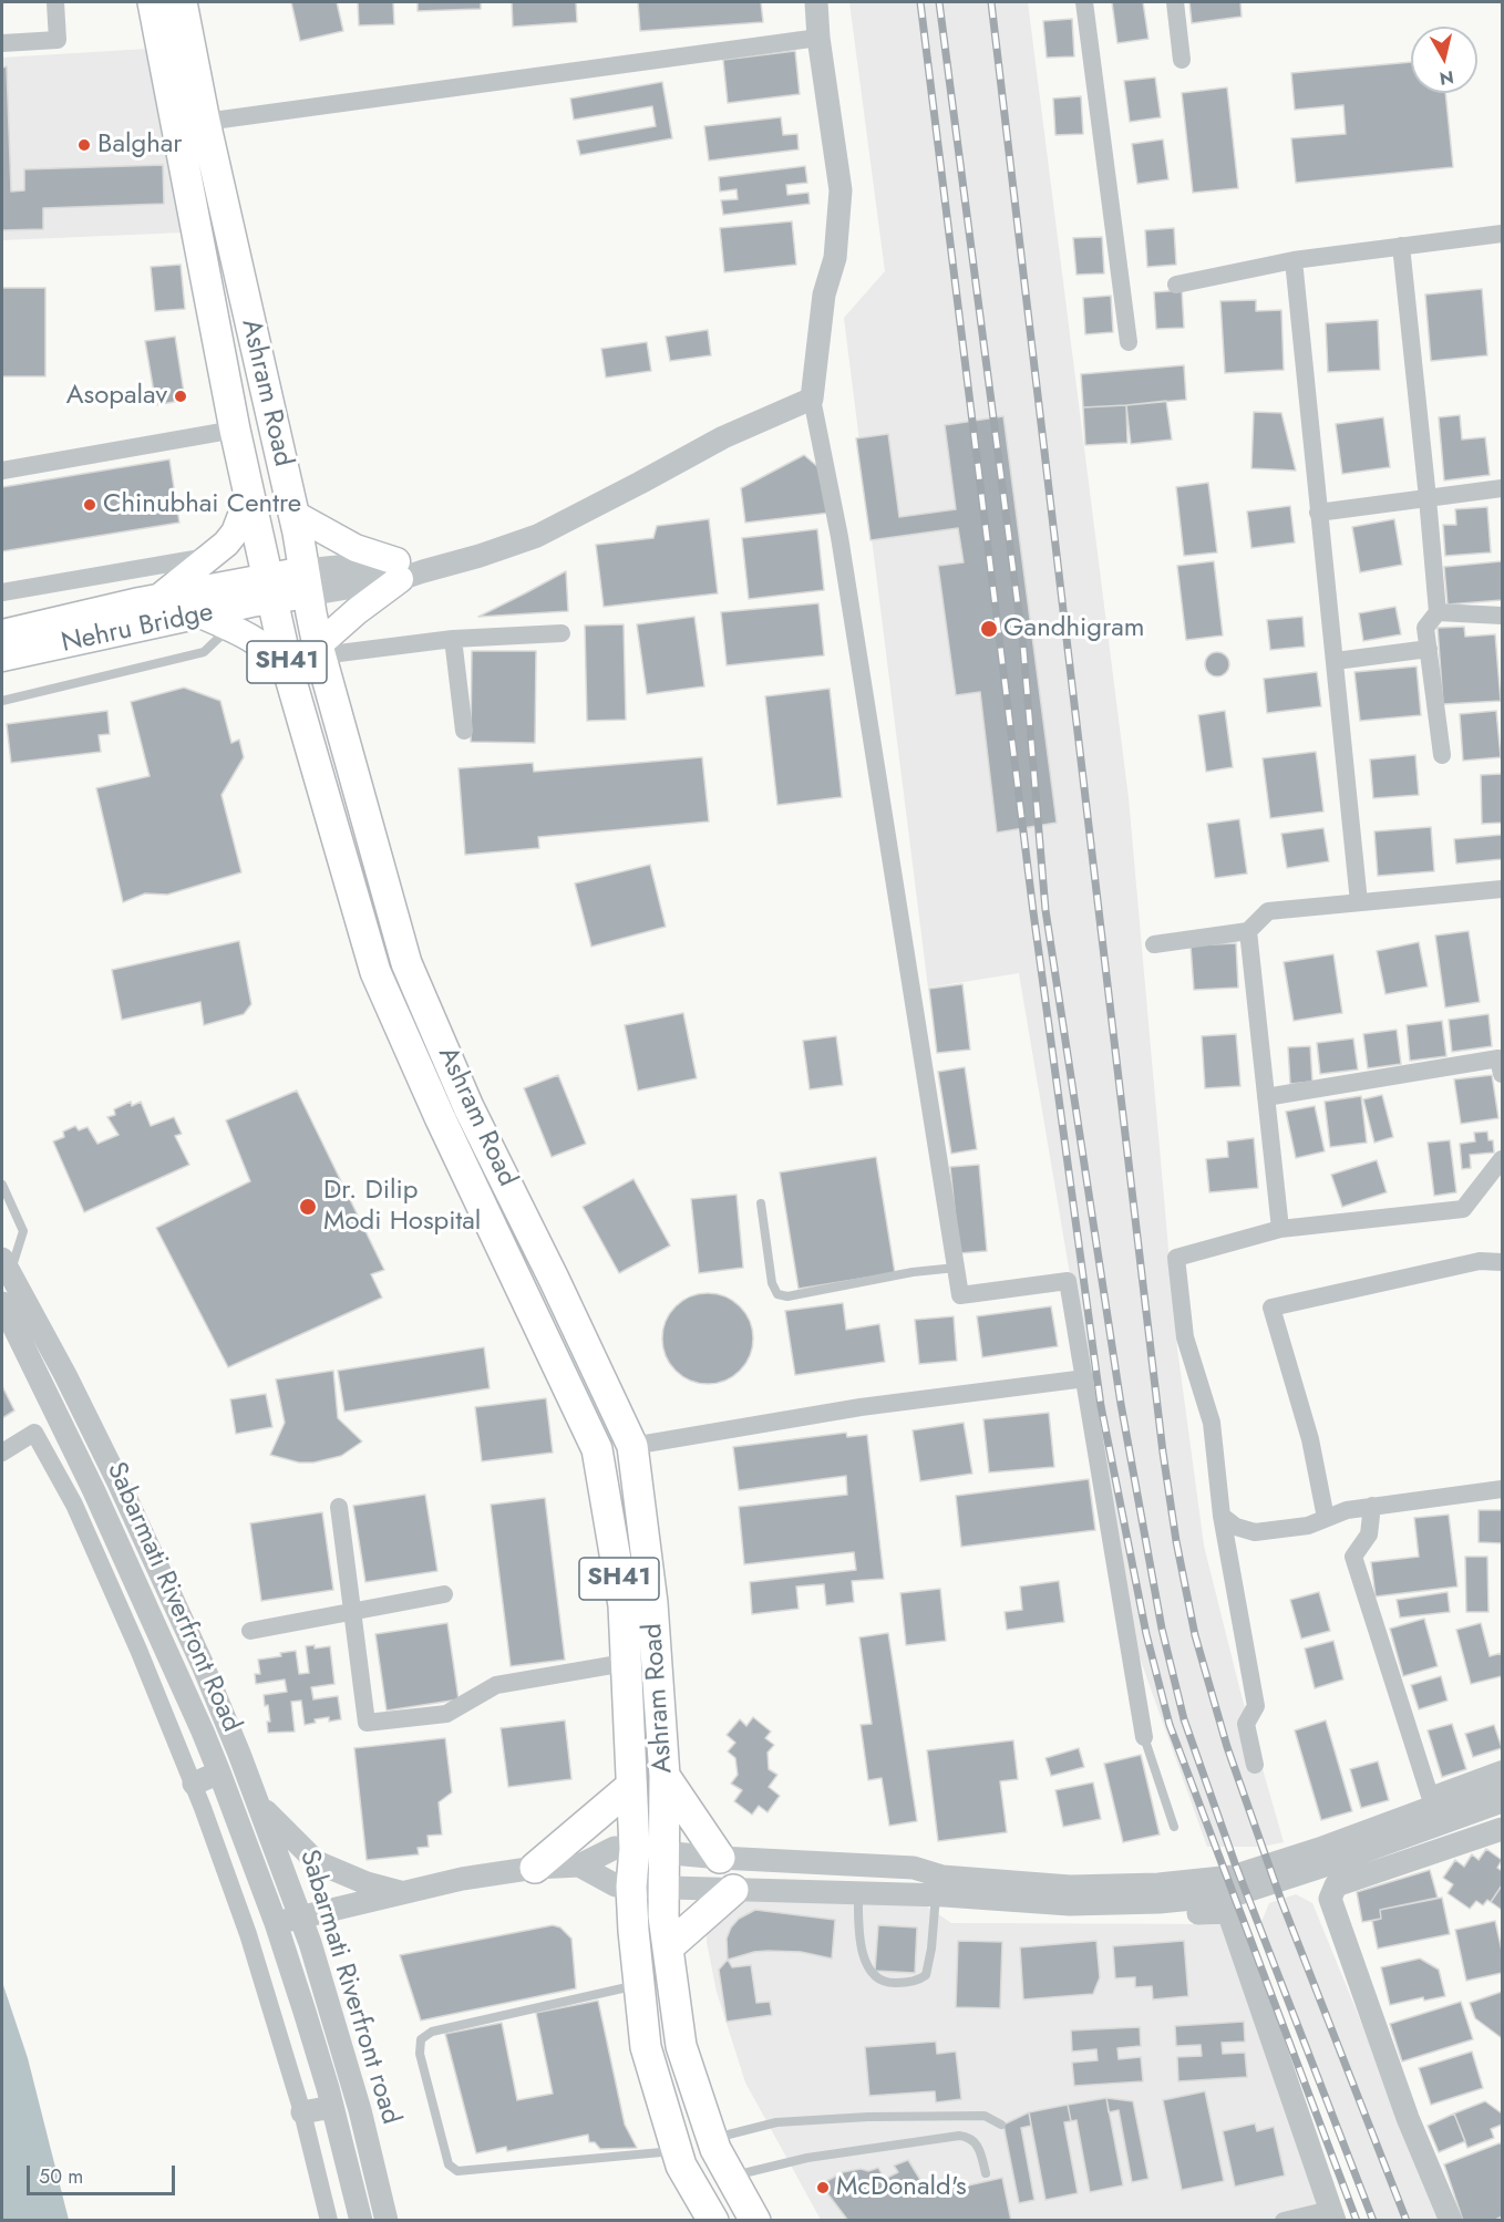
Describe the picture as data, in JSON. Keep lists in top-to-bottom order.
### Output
{
  "streets": {
    "main road": ["Ashram Road", "Nehru Bridge", "SH41"],
    "street": ["Sabarmati Riverfront Road", "Sabarmati Riverfront road"]
  },
  "crossings": [
    ["Ashram Road", "Nehru Bridge"],
    ["Sabarmati Riverfront Road", "Sabarmati Riverfront road"]
  ],
  "places": [
    "Balghar",
    "Asopalav",
    "Chinubhai Centre",
    "Gandhigram",
    "Dr. Dilip Modi Hospital",
    "McDonald's"
  ],
  "scale_bar": "50 m",
  "north": "bottom"
}
